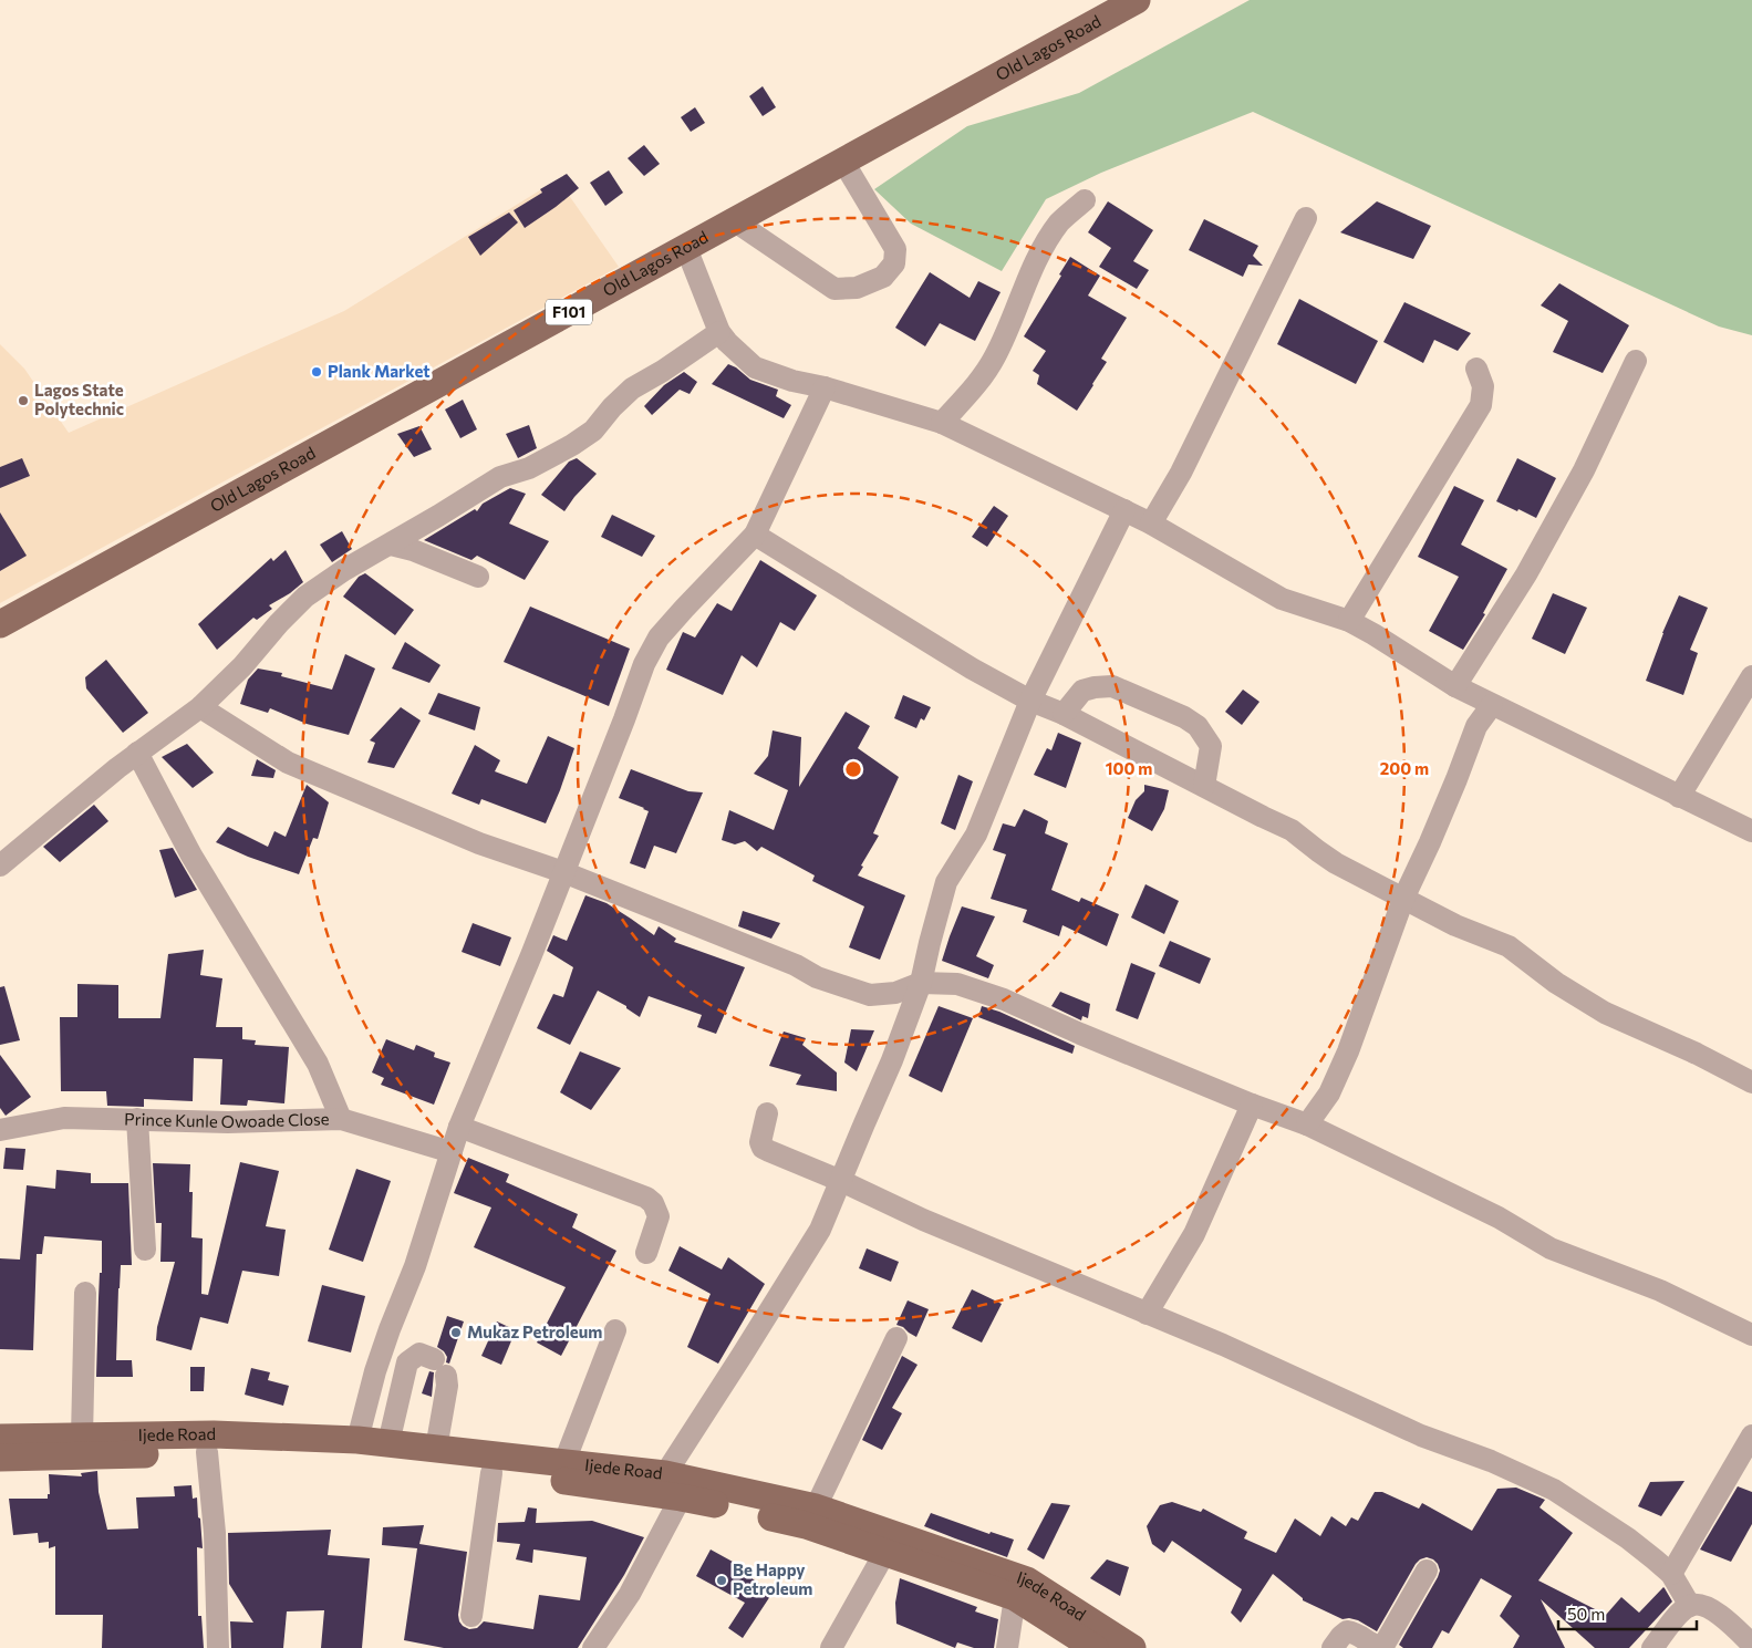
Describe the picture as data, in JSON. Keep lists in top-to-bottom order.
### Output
{
  "streets": {
    "main road": ["Old Lagos Road", "F101", "Ijede Road"],
    "street": ["Prince Kunle Owoade Close"]
  },
  "places": [
    "Plank Market",
    "Lagos State Polytechnic",
    "Mukaz Petroleum",
    "Be Happy Petroleum"
  ],
  "scale_bar": "50 m",
  "rings": ["100 m", "200 m"]
}
